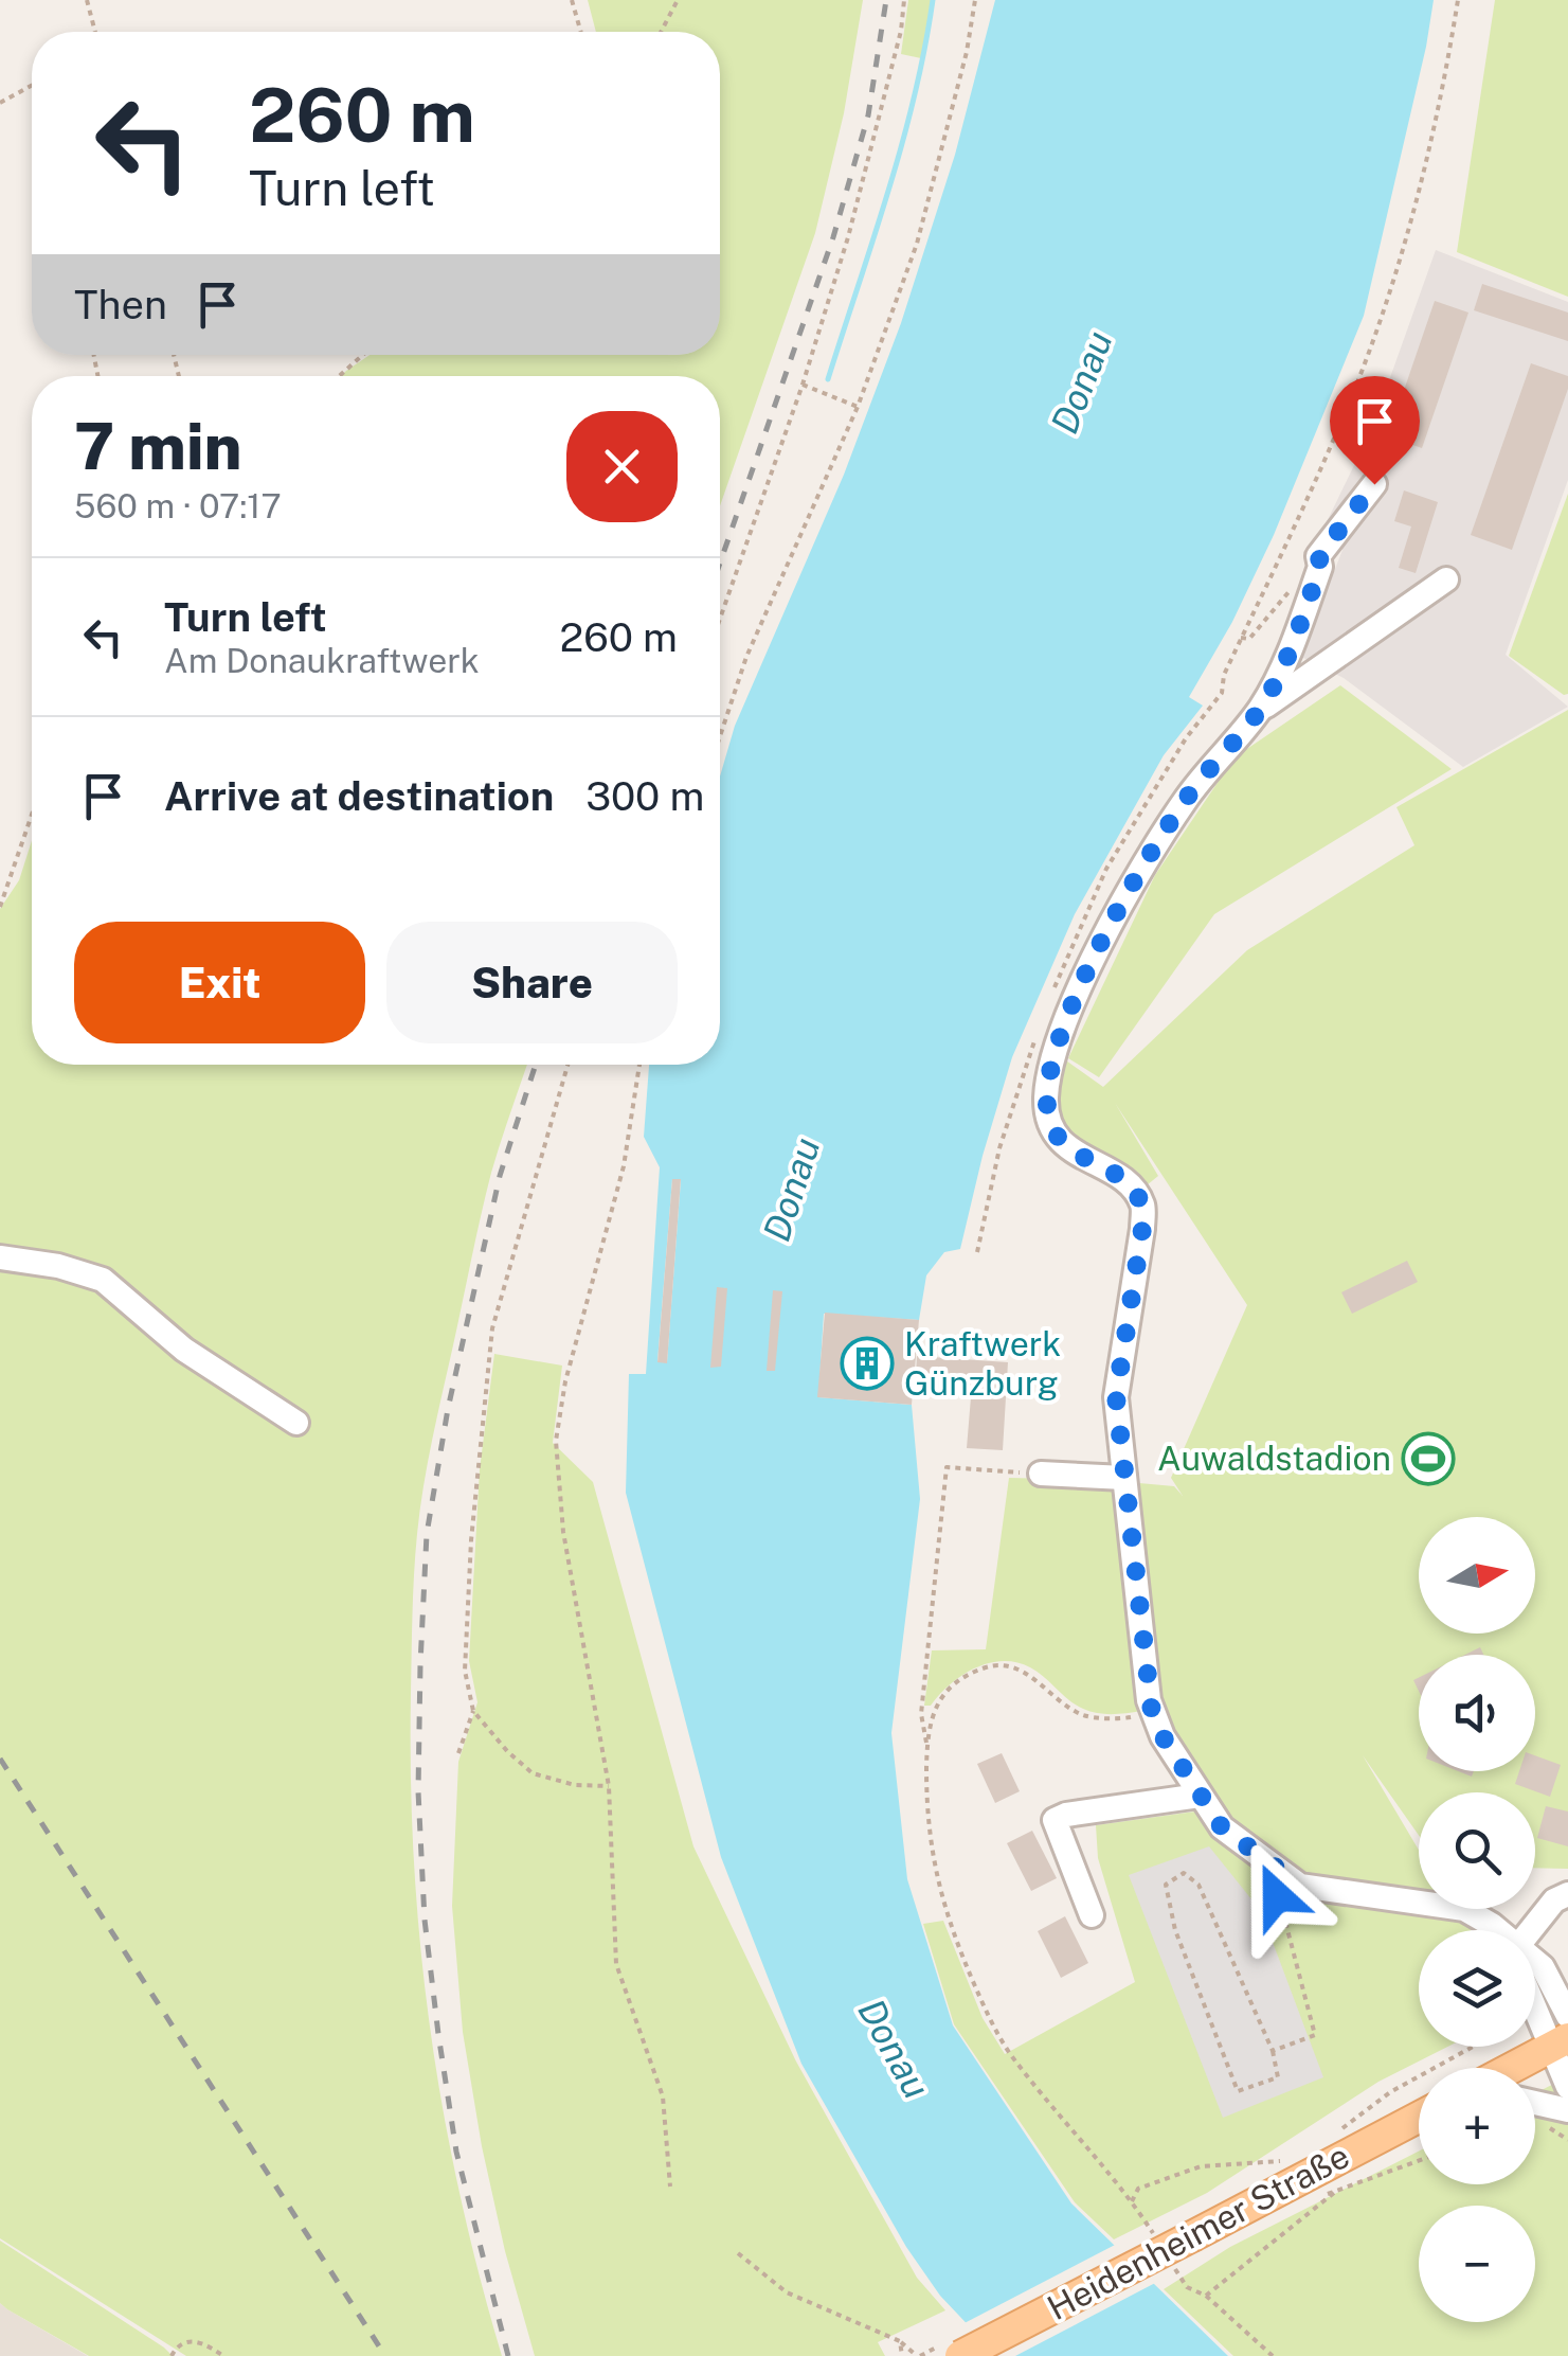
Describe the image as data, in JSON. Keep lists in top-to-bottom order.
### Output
{
  "streets": {
    "main road": ["Heidenheimer Straße"]
  },
  "water": ["Donau"],
  "places": {
    "building": ["Kraftwerk Günzburg"],
    "sports": ["Auwaldstadion"]
  },
  "north": "right",
  "page": {
    "turn": ["260 m", "Turn left"],
    "then": "Then",
    "heading": ["7 min", "560 m · 07:17"],
    "list": [
      {
        "name": "Turn left",
        "note": "Am Donaukraftwerk",
        "value": "260 m"
      },
      {
        "name": "Arrive at destination",
        "value": "300 m"
      }
    ],
    "buttons": ["Exit", "Share"],
    "map_buttons": ["+", "−"]
  }
}
